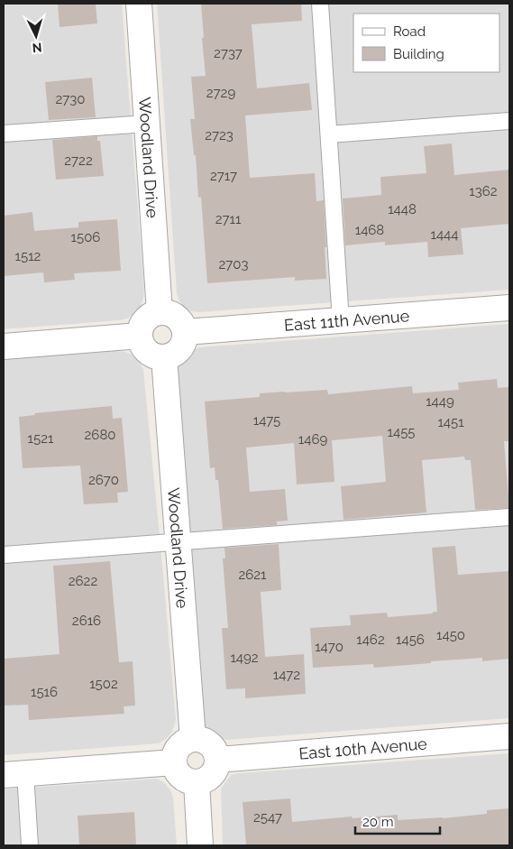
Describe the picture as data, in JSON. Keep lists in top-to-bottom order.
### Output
{
  "streets": {
    "street": ["Woodland Drive", "East 11th Avenue", "East 10th Avenue"]
  },
  "crossings": [
    ["Woodland Drive", "East 11th Avenue"],
    ["Woodland Drive", "East 10th Avenue"]
  ],
  "house_numbers": [
    "2737",
    "2729",
    "2730",
    "2723",
    "2722",
    "2717",
    "1362",
    "1448",
    "2711",
    "1468",
    "1444",
    "1506",
    "1512",
    "2703",
    "1449",
    "1475",
    "1451",
    "1455",
    "2680",
    "1521",
    "1469",
    "2670",
    "2621",
    "2622",
    "2616",
    "1450",
    "1462",
    "1456",
    "1470",
    "1492",
    "1472",
    "1502",
    "1516",
    "2547"
  ],
  "legend": ["Road", "Building"],
  "scale_bar": "20 m",
  "north": "bottom"
}
